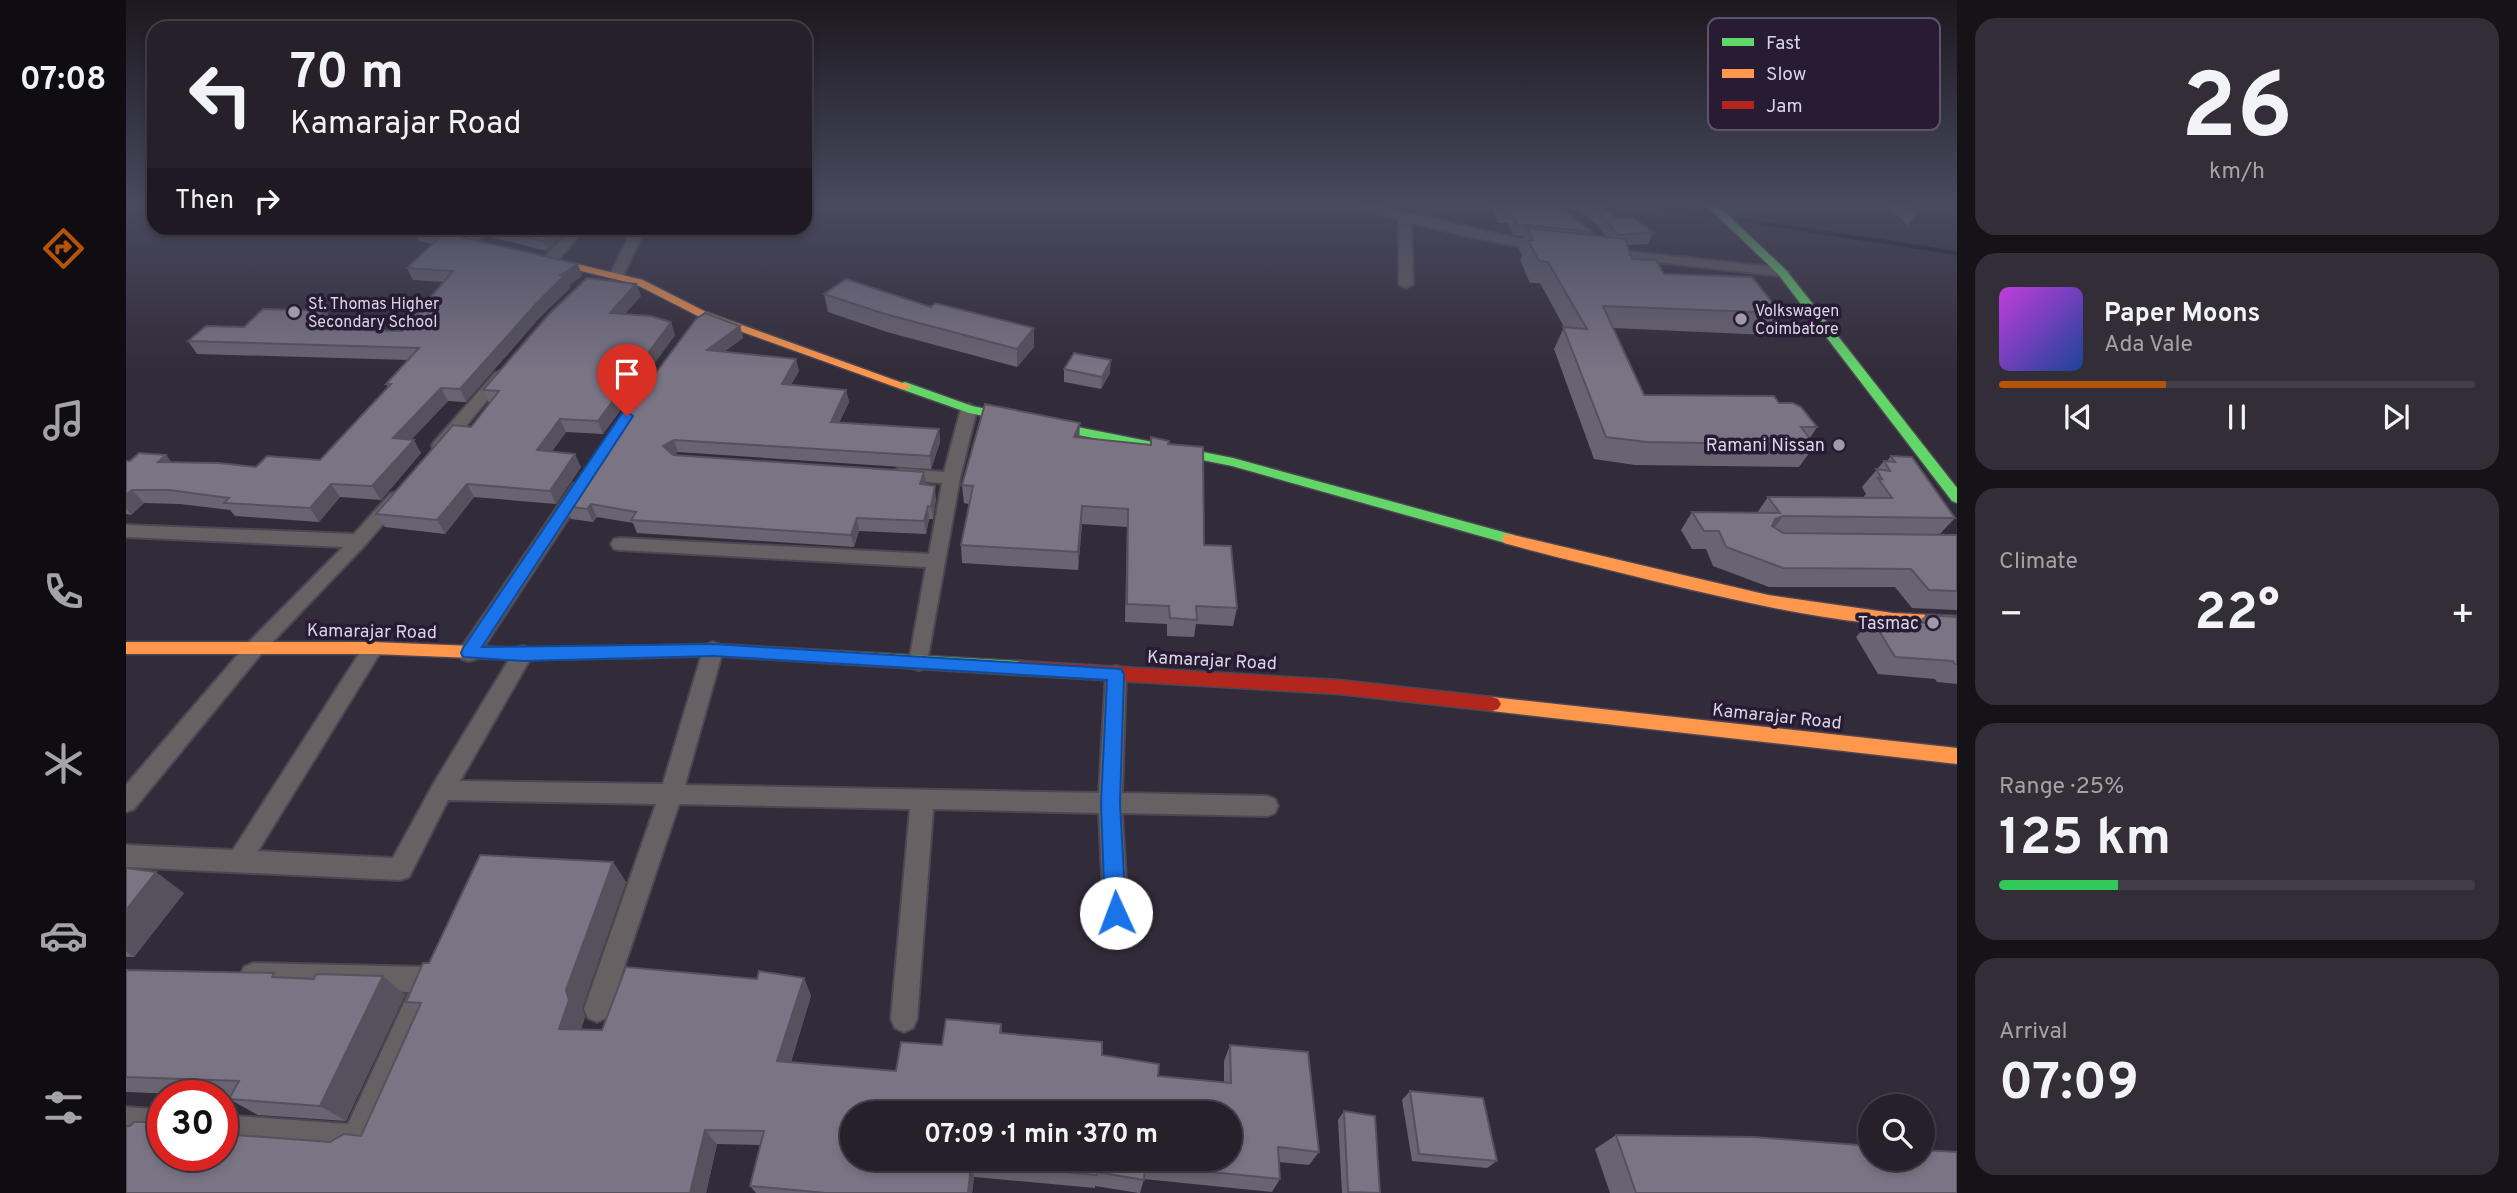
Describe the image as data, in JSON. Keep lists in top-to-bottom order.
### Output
{
  "streets": {
    "main road": ["Kamarajar Road"]
  },
  "places": [
    "St. Thomas Higher Secondary School",
    "Volkswagen Coimbatore",
    "Ramani Nissan",
    "Tasmac"
  ],
  "legend": ["Fast", "Slow", "Jam"],
  "page": {
    "tabs": "07:08",
    "tile": [
      ["26", "km/h"],
      "Climate",
      ["Range · 25%", "125 km"],
      ["Arrival", "07:09"]
    ],
    "turn": ["70 m", "Kamarajar Road"],
    "then": "Then",
    "song": ["Paper Moons", "Ada Vale"],
    "heat": ["−", "22°", "+"],
    "limit": "30",
    "trip": "07:09 · 1 min · 370 m"
  }
}
